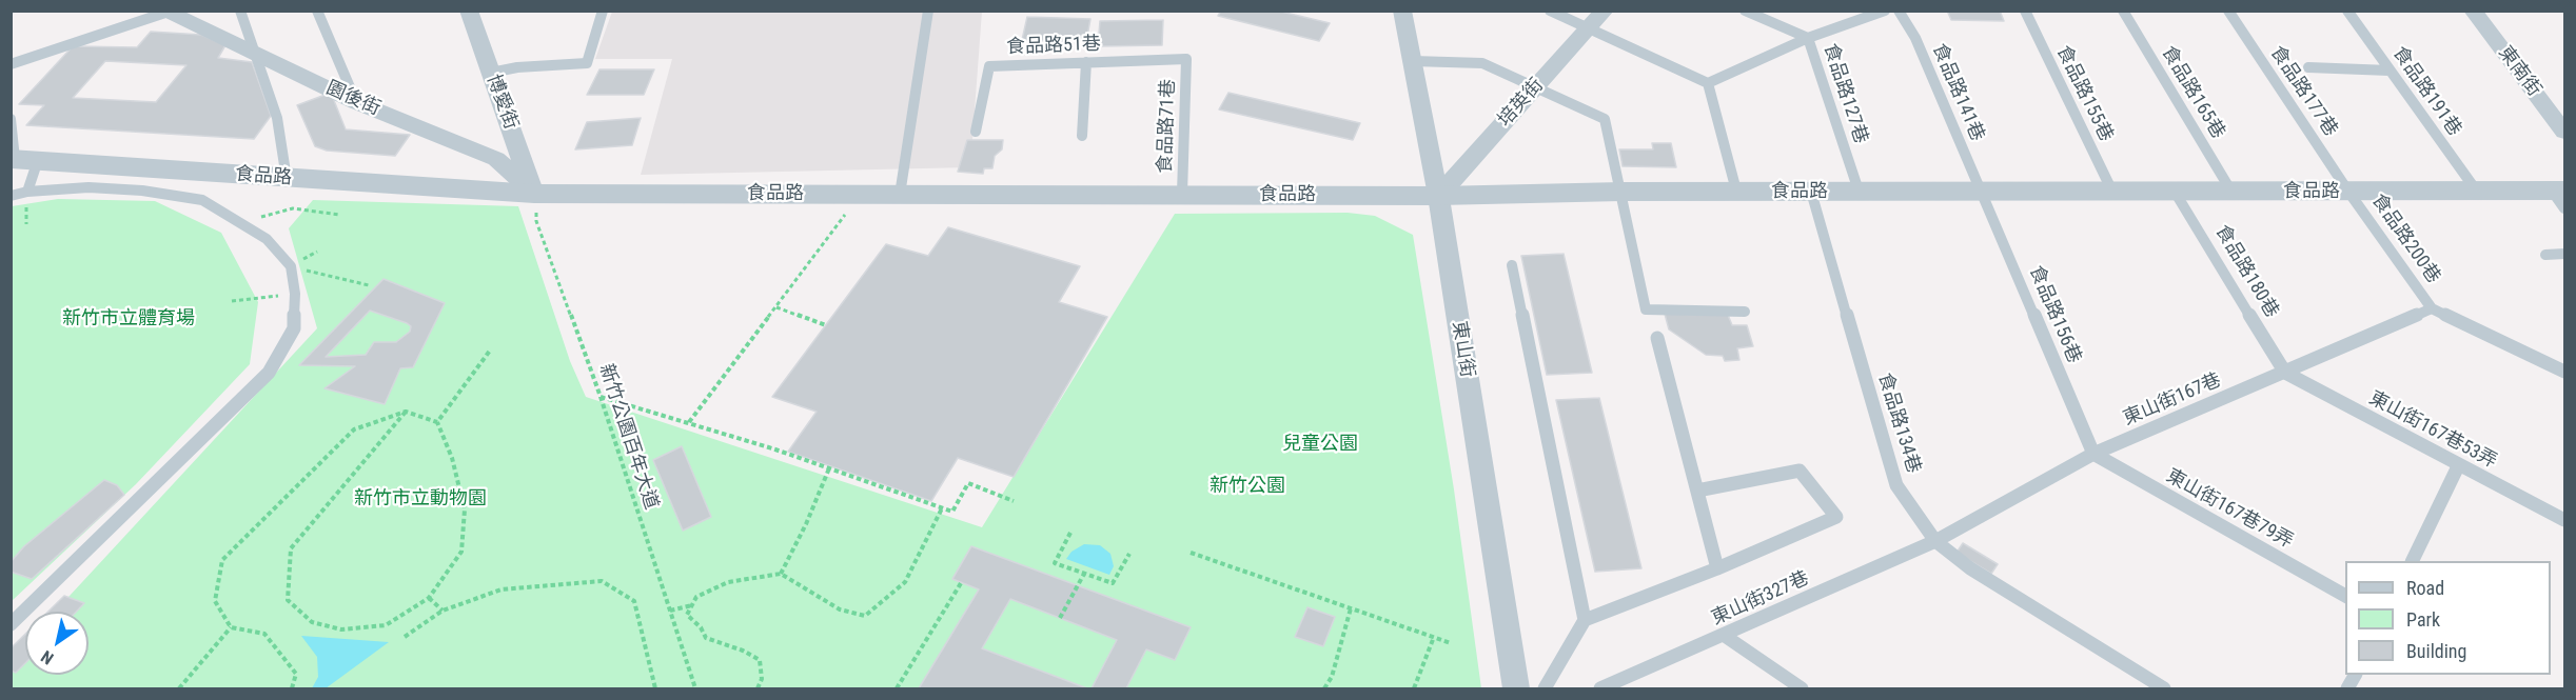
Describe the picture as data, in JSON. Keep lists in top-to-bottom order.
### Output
{
  "streets": {
    "street": [
      "東南街",
      "園後街",
      "博愛街",
      "培英街",
      "食品路",
      "東山街"
    ],
    "lane": [
      "食品路51巷",
      "食品路177巷",
      "食品路191巷",
      "食品路141巷",
      "食品路165巷",
      "食品路127巷",
      "食品路155巷",
      "食品路71巷",
      "食品路200巷",
      "食品路180巷",
      "食品路156巷",
      "東山街167巷",
      "食品路134巷",
      "東山街167巷53弄",
      "東山街167巷79弄",
      "東山街327巷"
    ],
    "path": ["新竹公園百年大道"]
  },
  "crossings": [
    ["食品路51巷", "食品路71巷"],
    ["食品路177巷", "食品路"],
    ["食品路177巷", "食品路200巷"],
    ["食品路191巷", "食品路"],
    ["食品路141巷", "食品路"],
    ["食品路141巷", "食品路156巷"],
    ["食品路165巷", "食品路"],
    ["食品路127巷", "食品路"],
    ["食品路155巷", "食品路"],
    ["園後街", "博愛街"],
    ["園後街", "食品路"],
    ["園後街", "新竹公園百年大道"],
    ["博愛街", "食品路"],
    ["博愛街", "新竹公園百年大道"],
    ["培英街", "食品路"],
    ["培英街", "東山街"],
    ["食品路71巷", "食品路"],
    ["食品路", "食品路200巷"],
    ["食品路", "食品路180巷"],
    ["食品路", "食品路156巷"],
    ["食品路", "東山街"],
    ["食品路", "食品路134巷"],
    ["食品路", "新竹公園百年大道"],
    ["食品路200巷", "東山街167巷"],
    ["食品路180巷", "東山街167巷"],
    ["食品路180巷", "東山街167巷53弄"],
    ["食品路156巷", "東山街167巷"],
    ["食品路156巷", "東山街167巷79弄"],
    ["東山街167巷", "食品路134巷"],
    ["東山街167巷", "東山街167巷53弄"],
    ["東山街167巷", "東山街167巷79弄"],
    ["東山街167巷", "東山街327巷"],
    ["食品路134巷", "東山街327巷"]
  ],
  "parks": [
    "新竹市立體育場",
    "兒童公園",
    "新竹公園",
    "新竹市立動物園"
  ],
  "legend": ["Road", "Park", "Building"],
  "north": "bottom left"
}
